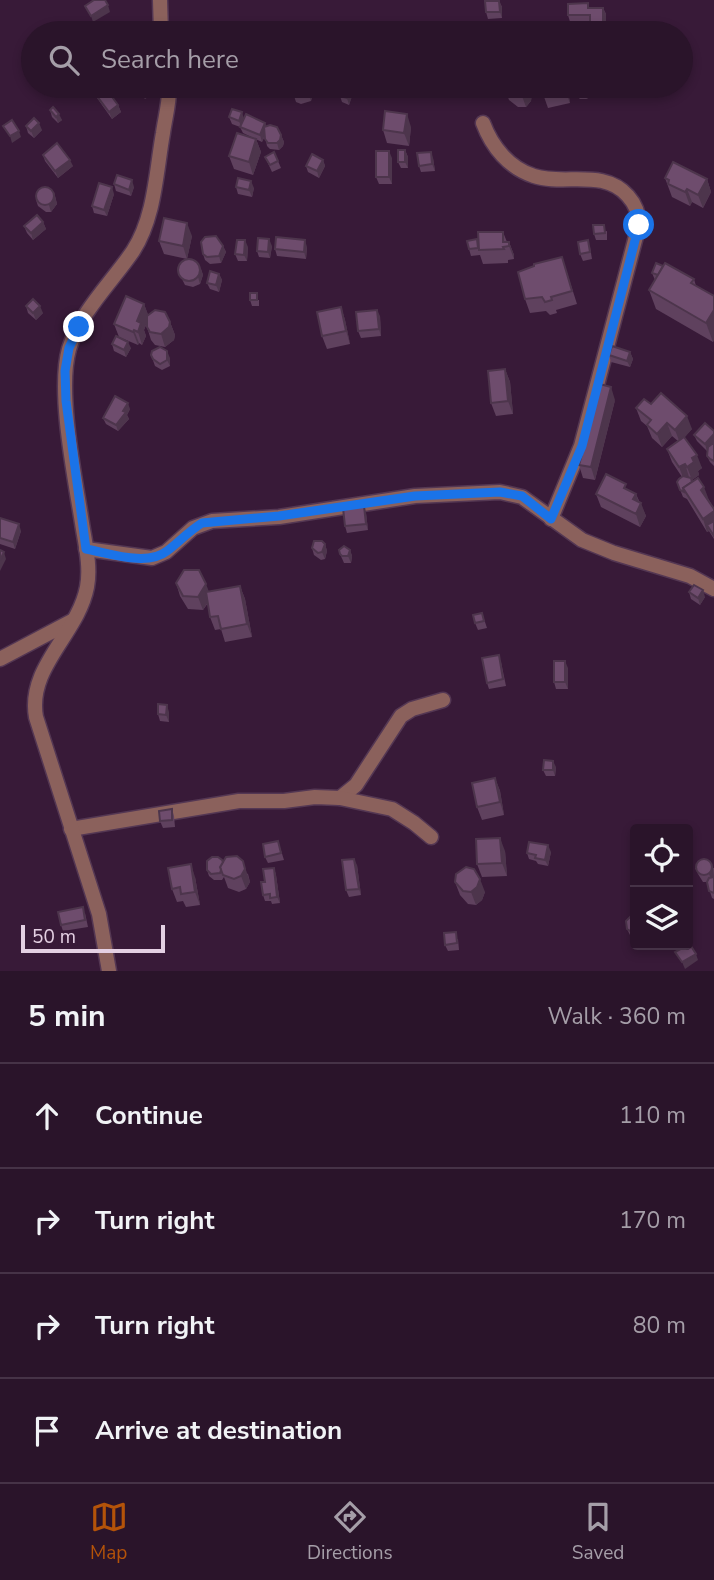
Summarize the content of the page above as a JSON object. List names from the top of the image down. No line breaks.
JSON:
{"scale_bar":"50 m","page":{"search":"Search here","scale":"50 m","heading":["5 min","Walk · 360 m"],"list":[["Continue","110 m"],["Turn right","170 m"],["Turn right","80 m"],"Arrive at destination"],"nav":["Map","Directions","Saved"]}}
